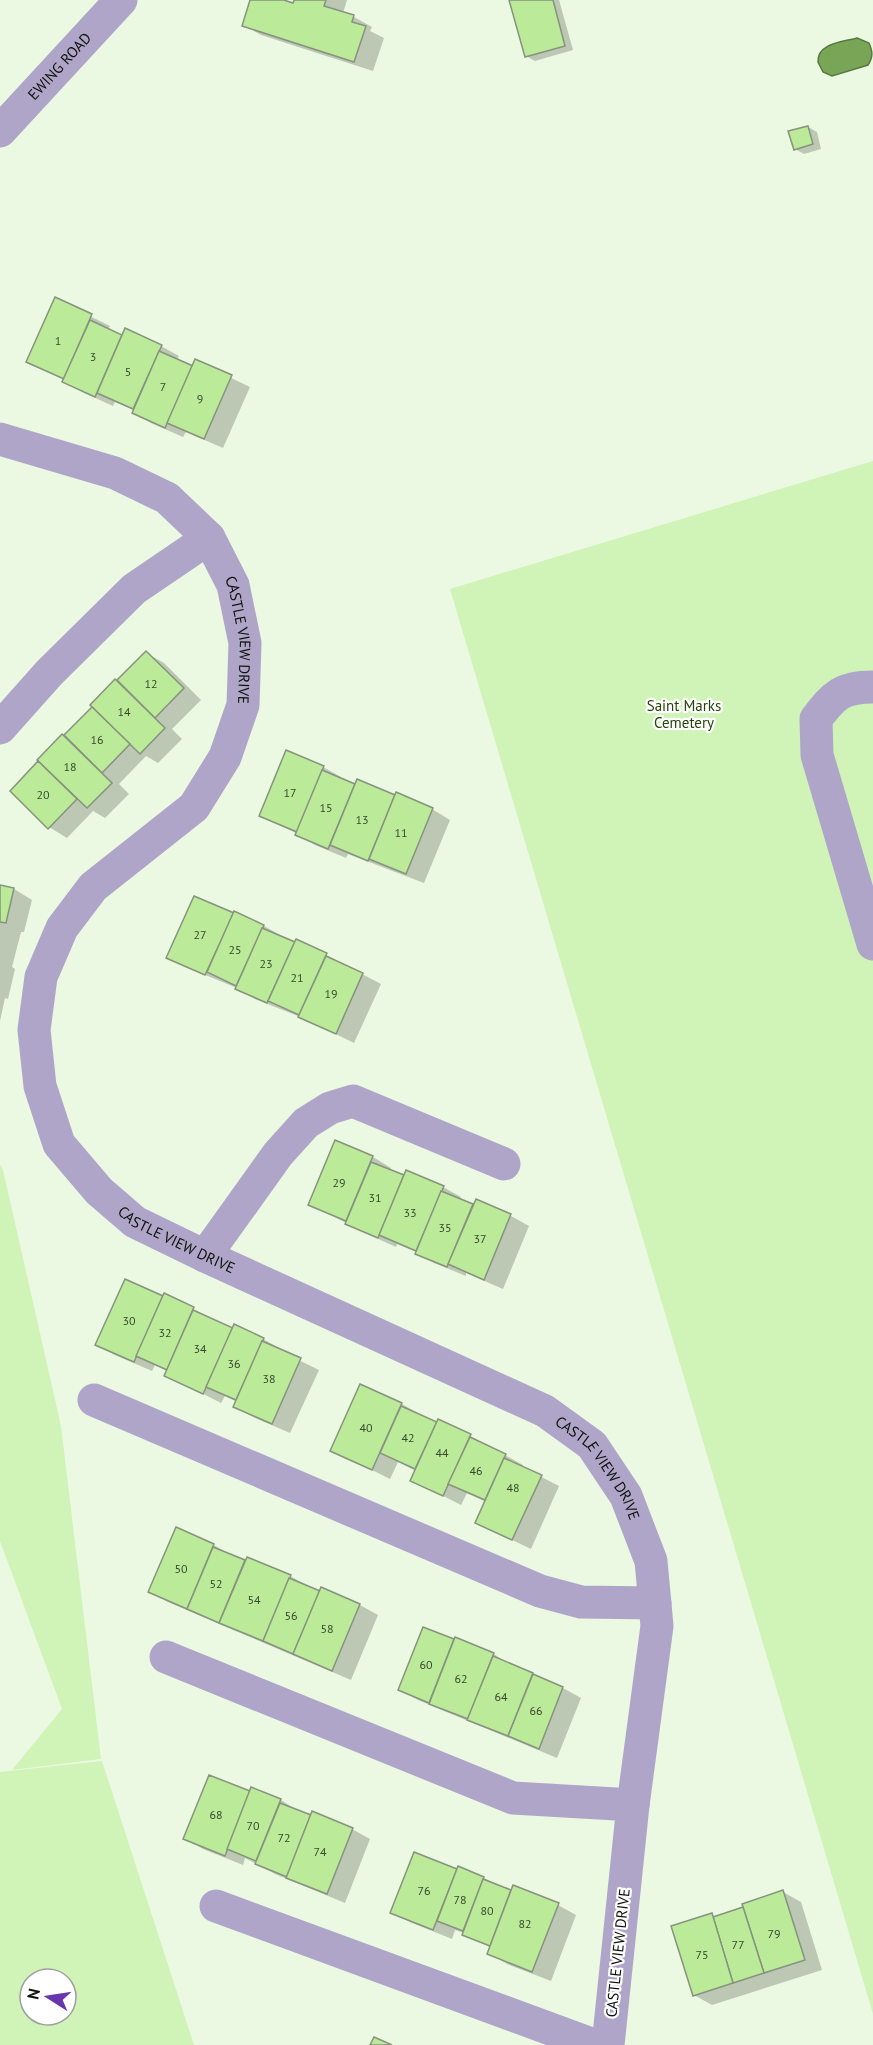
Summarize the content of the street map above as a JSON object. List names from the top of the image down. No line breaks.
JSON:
{"streets":{"street":["EWING ROAD","CASTLE VIEW DRIVE"]},"parks":["Saint Marks Cemetery"],"house_numbers":["1","3","5","7","9","12","14","16","18","17","20","15","13","11","27","25","23","21","19","29","31","33","35","37","30","32","34","36","38","40","42","44","46","48","50","52","54","56","58","60","62","64","66","68","70","72","74","76","78","80","82","79","77","75"],"north":"left"}
